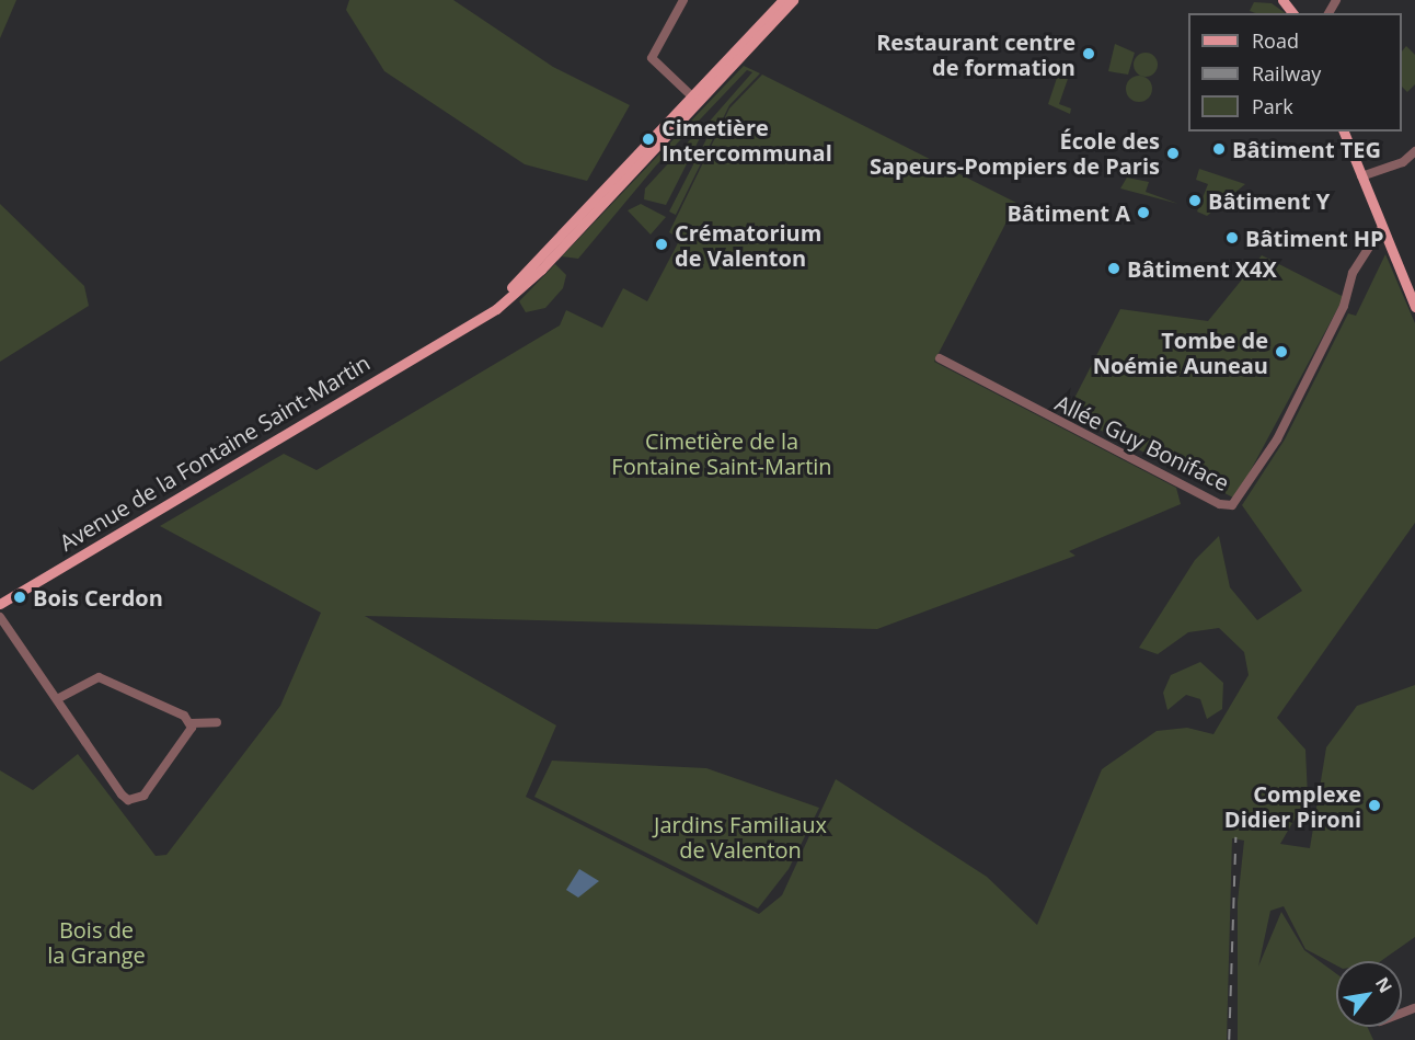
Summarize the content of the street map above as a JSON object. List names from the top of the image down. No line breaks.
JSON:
{"streets":{"main road":["Avenue de la Fontaine Saint-Martin"],"street":["Allée Guy Boniface"]},"parks":["Cimetière de la Fontaine Saint-Martin","Jardins Familiaux de Valenton","Bois de la Grange"],"places":["Restaurant centre de formation","Cimetière Intercommunal","Bâtiment TEG","École des Sapeurs-Pompiers de Paris","Bâtiment Y","Bâtiment A","Bâtiment HP","Crématorium de Valenton","Bâtiment X4X","Tombe de Noémie Auneau","Bois Cerdon","Complexe Didier Pironi"],"legend":["Road","Railway","Park"],"north":"top right"}
